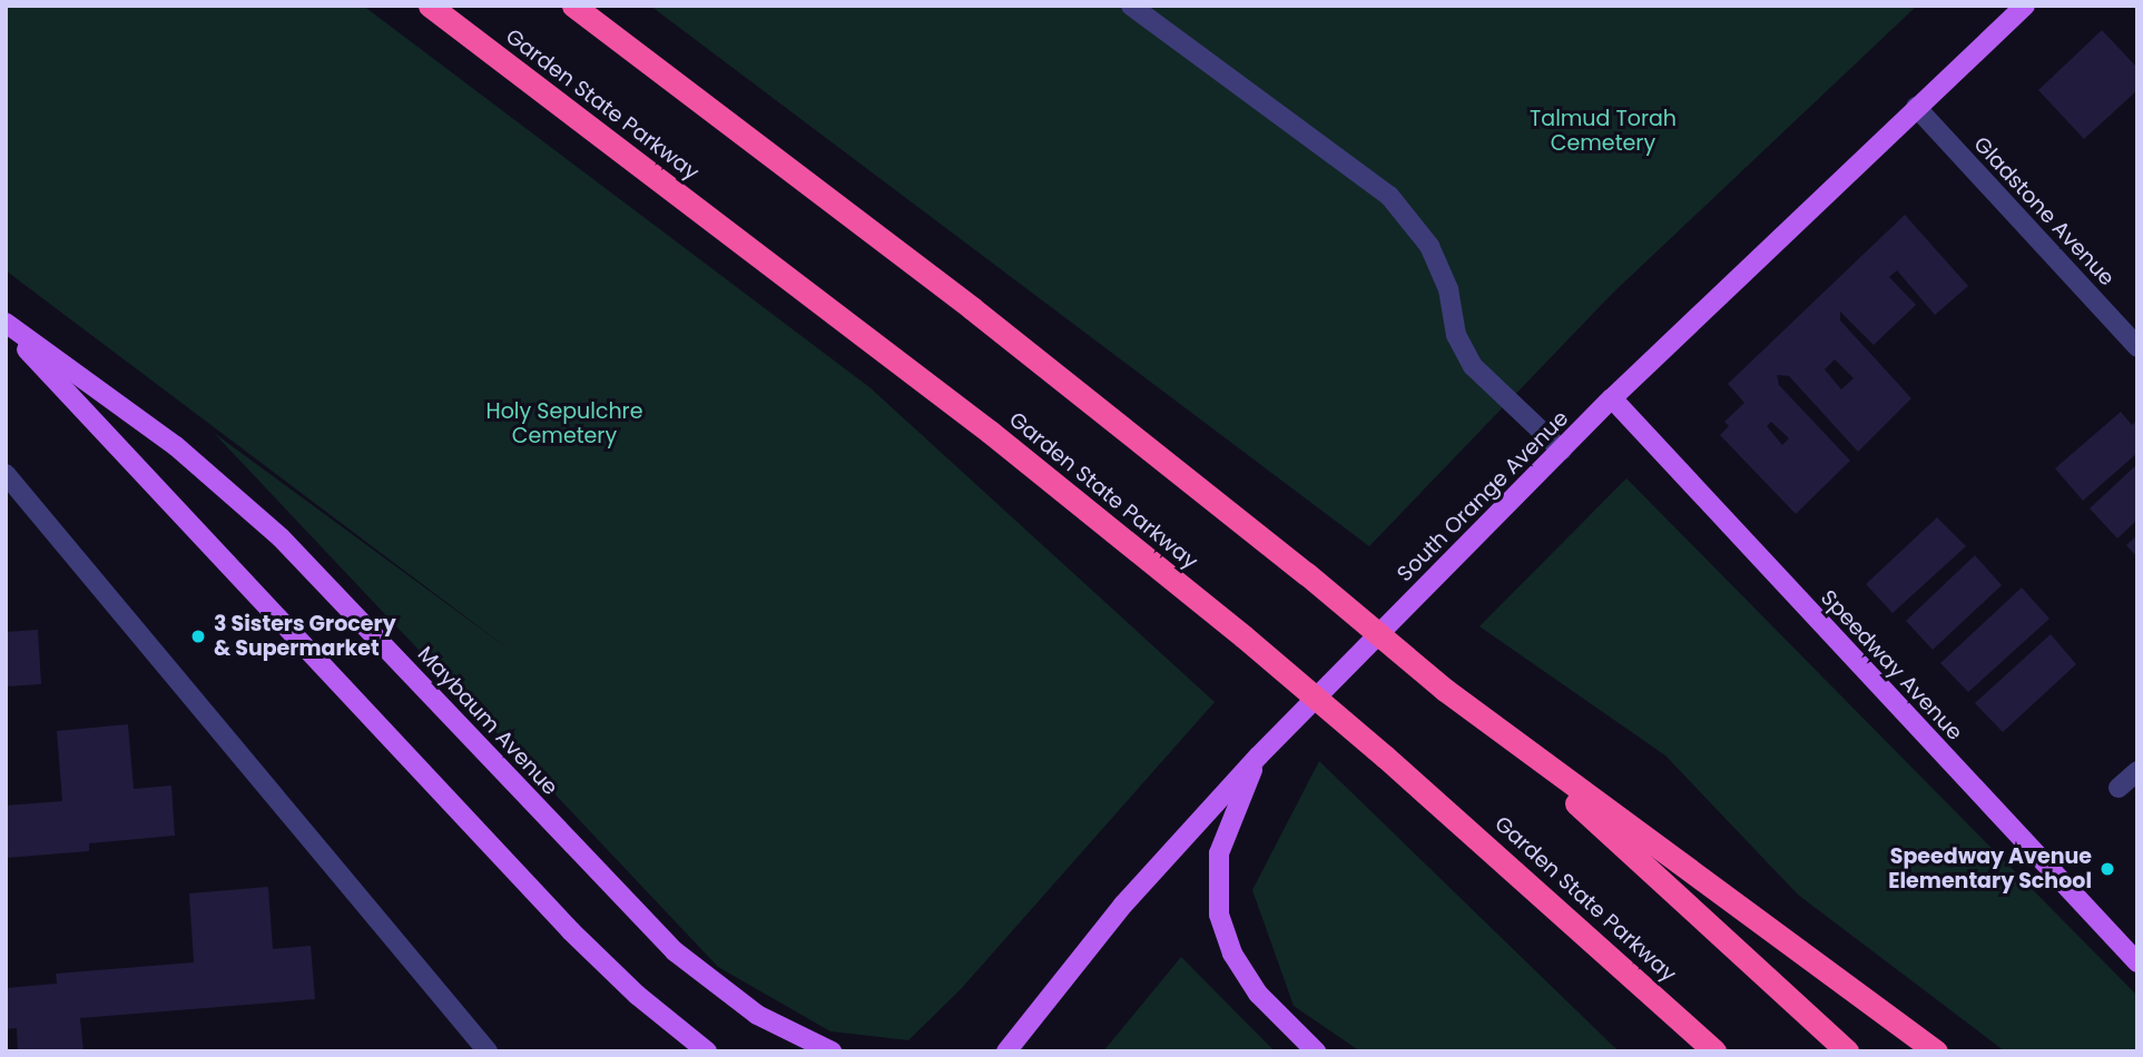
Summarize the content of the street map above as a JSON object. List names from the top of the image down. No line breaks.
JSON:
{"streets":{"highway":["Garden State Parkway"],"main road":["South Orange Avenue","Speedway Avenue","Maybaum Avenue"],"street":["Gladstone Avenue"]},"crossings":[["Gladstone Avenue","South Orange Avenue"],["South Orange Avenue","Speedway Avenue"]],"parks":["Talmud Torah Cemetery","Holy Sepulchre Cemetery"],"places":["3 Sisters Grocery & Supermarket","Speedway Avenue Elementary School"]}
